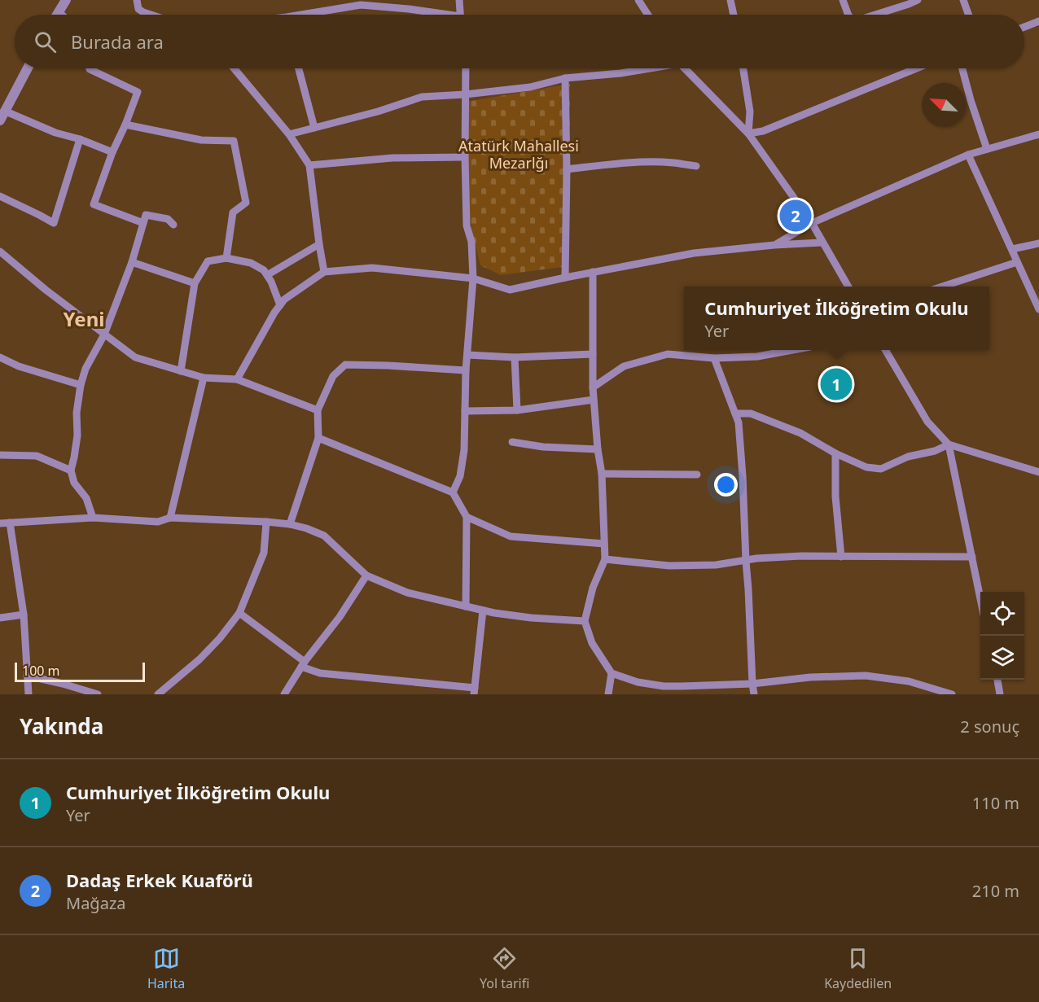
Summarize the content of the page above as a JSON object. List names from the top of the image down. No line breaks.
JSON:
{"districts":["Yeni"],"parks":["Atatürk Mahallesi Mezarlğı"],"scale_bar":"100 m","north":"top left","page":{"search":"Burada ara","pins":["2","1"],"popup":["Cumhuriyet İlköğretim Okulu","Yer"],"scale":"100 m","heading":["Yakında","2 sonuç"],"list":[{"mark":"1","name":"Cumhuriyet İlköğretim Okulu","note":"Yer","value":"110 m"},{"mark":"2","name":"Dadaş Erkek Kuaförü","note":"Mağaza","value":"210 m"}],"nav":["Harita","Yol tarifi","Kaydedilen"]}}
